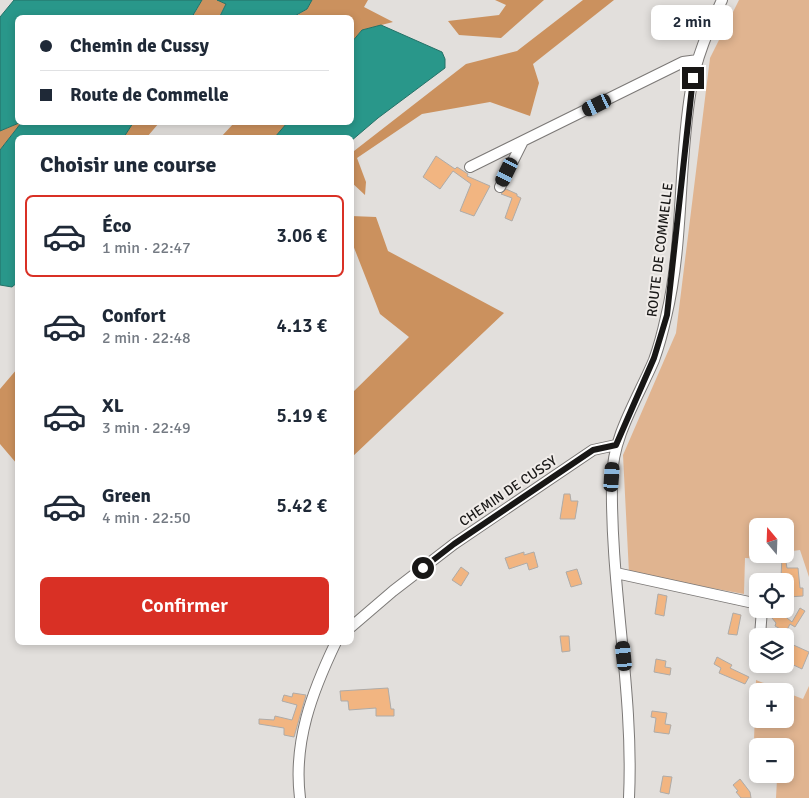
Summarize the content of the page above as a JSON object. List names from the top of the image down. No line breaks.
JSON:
{"streets":{"street":["ROUTE DE COMMELLE","CHEMIN DE CUSSY"]},"crossings":[["ROUTE DE COMMELLE","CHEMIN DE CUSSY"]],"north":"top","page":{"bubble":"2 min","banner":["Chemin de Cussy","Route de Commelle"],"heading":"Choisir une course","list":[{"name":"Éco","note":"1 min · 22:47","value":"3.06 €"},{"name":"Confort","note":"2 min · 22:48","value":"4.13 €"},{"name":"XL","note":"3 min · 22:49","value":"5.19 €"},{"name":"Green","note":"4 min · 22:50","value":"5.42 €"}],"map_buttons":["+","−"],"buttons":"Confirmer"}}
